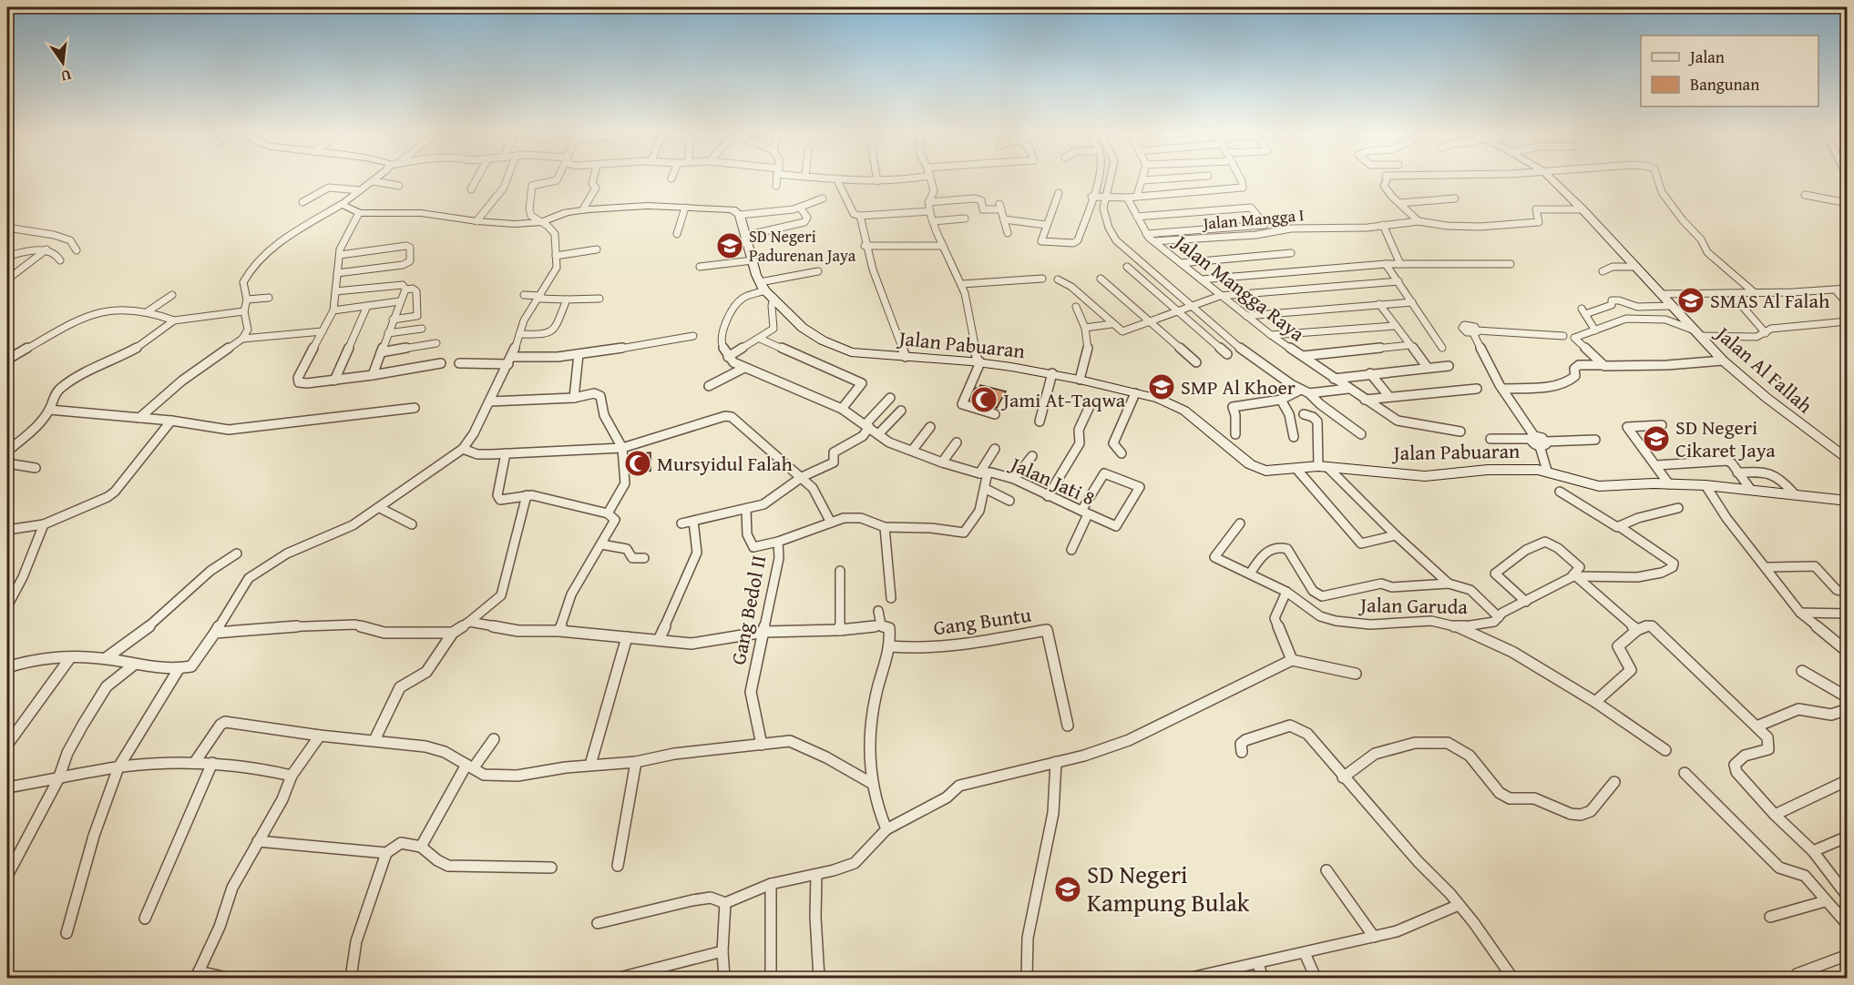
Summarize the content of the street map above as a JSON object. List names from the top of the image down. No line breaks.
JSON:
{"streets":{"street":["Jalan Mangga I","Jalan Mangga Raya","Jalan Pabuaran","Jalan Al Fallah","Jalan Jati 8","Jalan Garuda","Gang Bedol II","Gang Buntu"]},"crossings":[["Jalan Mangga I","Jalan Mangga Raya"],["Jalan Mangga I","Jalan Al Fallah"],["Jalan Jati 8","Gang Bedol II"]],"places":{"school or university":["SD Negeri Padurenan Jaya","SMAS Al Falah","SMP Al Khoer","SD Negeri Cikaret Jaya","SD Negeri Kampung Bulak"],"mosque":["Jami At-Taqwa","Mursyidul Falah"]},"legend":["Jalan","Bangunan"],"north":"bottom"}
